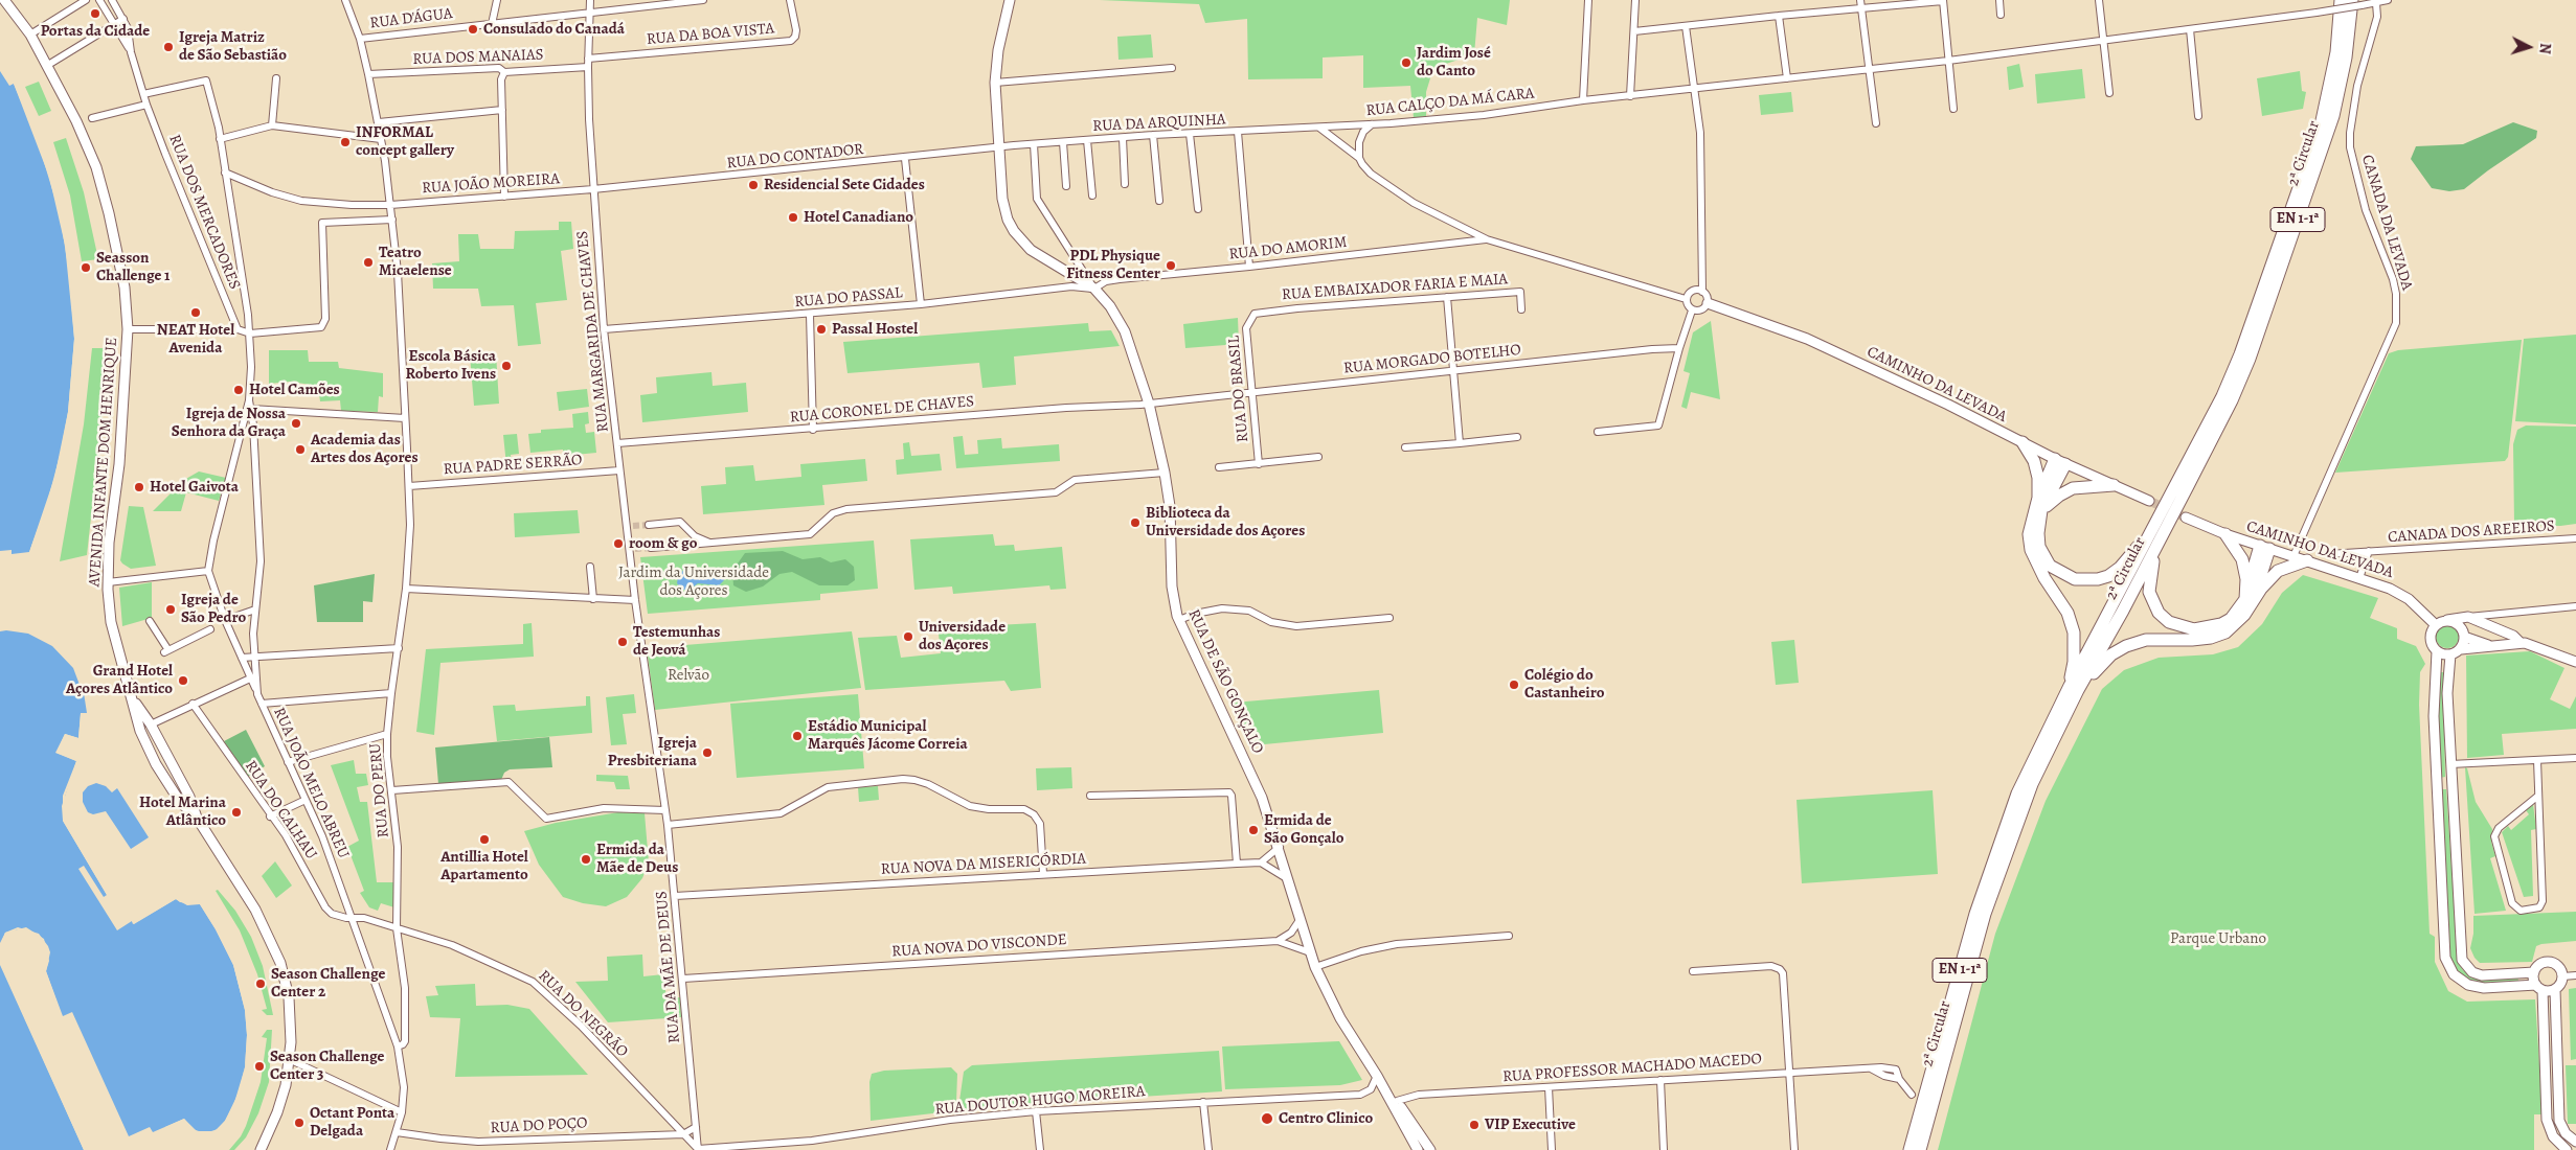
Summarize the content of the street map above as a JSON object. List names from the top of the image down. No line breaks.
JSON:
{"streets":{"highway":["2ª Circular","EN 1-1ª"],"main road":["CAMINHO DA LEVADA","AVENIDA INFANTE DOM HENRIQUE","RUA DE SÃO GONÇALO"],"street":["RUA D'ÁGUA","RUA DA BOA VISTA","RUA DOS MANAIAS","RUA CALÇO DA MÁ CARA","RUA DA ARQUINHA","RUA DO CONTADOR","RUA JOÃO MOREIRA","RUA DOS MERCADORES","CANADA DA LEVADA","RUA DO AMORIM","RUA EMBAIXADOR FARIA E MAIA","RUA DO PASSAL","RUA MARGARIDA DE CHAVES","RUA MORGADO BOTELHO","RUA DO BRASIL","RUA CORONEL DE CHAVES","RUA PADRE SERRÃO","CANADA DOS AREEIROS","RUA JOÃO MELO ABREU","RUA DO PERU","RUA DO CALHAU","RUA NOVA DA MISERICÓRDIA","RUA NOVA DO VISCONDE","RUA DA MÃE DE DEUS","RUA DO NEGRÃO","RUA PROFESSOR MACHADO MACEDO","RUA DOUTOR HUGO MOREIRA","RUA DO POÇO"]},"crossings":[["RUA D'ÁGUA","RUA MARGARIDA DE CHAVES"],["RUA D'ÁGUA","RUA DO PERU"],["RUA DA BOA VISTA","RUA MARGARIDA DE CHAVES"],["RUA DOS MANAIAS","RUA MARGARIDA DE CHAVES"],["RUA DOS MANAIAS","RUA DO PERU"],["RUA CALÇO DA MÁ CARA","RUA DA ARQUINHA"],["RUA CALÇO DA MÁ CARA","2ª Circular"],["RUA CALÇO DA MÁ CARA","CANADA DA LEVADA"],["RUA DA ARQUINHA","RUA DO CONTADOR"],["RUA DA ARQUINHA","RUA DE SÃO GONÇALO"],["RUA DO CONTADOR","RUA JOÃO MOREIRA"],["RUA DO CONTADOR","RUA MARGARIDA DE CHAVES"],["RUA DO CONTADOR","RUA DE SÃO GONÇALO"],["RUA JOÃO MOREIRA","RUA MARGARIDA DE CHAVES"],["RUA JOÃO MOREIRA","RUA DO PERU"],["CANADA DA LEVADA","CAMINHO DA LEVADA"],["RUA DO AMORIM","RUA DO PASSAL"],["RUA DO AMORIM","RUA DE SÃO GONÇALO"],["RUA EMBAIXADOR FARIA E MAIA","RUA DO BRASIL"],["RUA DO PASSAL","RUA MARGARIDA DE CHAVES"],["RUA DO PASSAL","RUA DE SÃO GONÇALO"],["RUA MARGARIDA DE CHAVES","RUA CORONEL DE CHAVES"],["RUA MARGARIDA DE CHAVES","RUA PADRE SERRÃO"],["RUA MARGARIDA DE CHAVES","RUA DA MÃE DE DEUS"],["RUA MORGADO BOTELHO","RUA DO BRASIL"],["RUA MORGADO BOTELHO","RUA CORONEL DE CHAVES"],["RUA MORGADO BOTELHO","RUA DE SÃO GONÇALO"],["CAMINHO DA LEVADA","CANADA DOS AREEIROS"],["RUA CORONEL DE CHAVES","RUA DE SÃO GONÇALO"],["RUA PADRE SERRÃO","RUA DO PERU"],["RUA PADRE SERRÃO","RUA DA MÃE DE DEUS"],["RUA DE SÃO GONÇALO","RUA NOVA DO VISCONDE"],["RUA DE SÃO GONÇALO","RUA PROFESSOR MACHADO MACEDO"],["RUA DE SÃO GONÇALO","RUA DOUTOR HUGO MOREIRA"],["RUA JOÃO MELO ABREU","RUA DO PERU"],["RUA JOÃO MELO ABREU","RUA DO CALHAU"],["RUA JOÃO MELO ABREU","RUA DO NEGRÃO"],["RUA DO PERU","RUA DO NEGRÃO"],["RUA DO CALHAU","RUA DO NEGRÃO"],["RUA NOVA DA MISERICÓRDIA","RUA DA MÃE DE DEUS"],["RUA NOVA DO VISCONDE","RUA DA MÃE DE DEUS"],["RUA DA MÃE DE DEUS","RUA DO NEGRÃO"],["RUA DA MÃE DE DEUS","RUA DOUTOR HUGO MOREIRA"],["RUA DO NEGRÃO","RUA DOUTOR HUGO MOREIRA"],["RUA DO NEGRÃO","RUA DO POÇO"]],"parks":["Jardim da Universidade dos Açores","Relvão","Parque Urbano"],"places":["Portas da Cidade","Consulado do Canadá","Igreja Matriz de São Sebastião","Jardim José do Canto","INFORMAL concept gallery","Residencial Sete Cidades","Hotel Canadiano","Teatro Micaelense","PDL Physique Fitness Center","Seasson Challenge 1","NEAT Hotel Avenida","Passal Hostel","Escola Básica Roberto Ivens","Hotel Camões","Igreja de Nossa Senhora da Graça","Academia das Artes dos Açores","Hotel Gaivota","Biblioteca da Universidade dos Açores","room & go","Igreja de São Pedro","Universidade dos Açores","Testemunhas de Jeová","Grand Hotel Açores Atlântico","Colégio do Castanheiro","Estádio Municipal Marquês Jácome Correia","Igreja Presbiteriana","Hotel Marina Atlântico","Ermida de São Gonçalo","Antillia Hotel Apartamento","Ermida da Mãe de Deus","Season Challenge Center 2","Season Challenge Center 3","Centro Clinico","Octant Ponta Delgada","VIP Executive"],"north":"right"}
